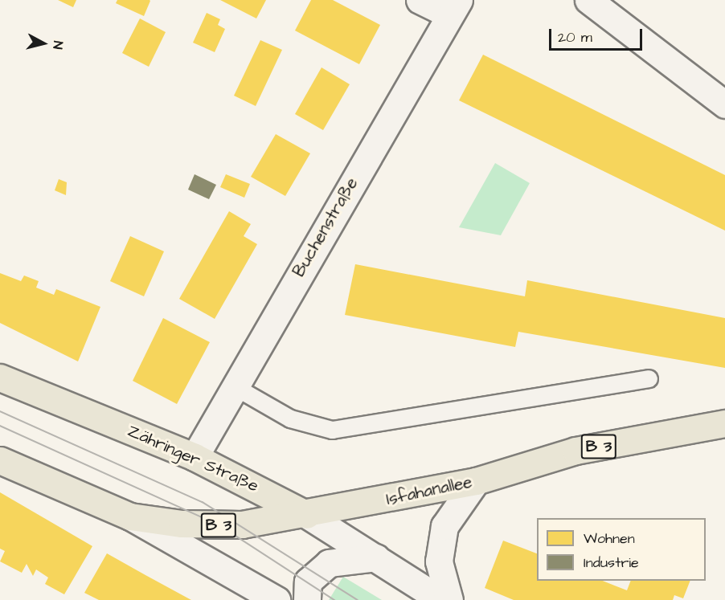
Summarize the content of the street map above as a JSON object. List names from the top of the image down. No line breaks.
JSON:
{"streets":{"main road":["B 3","Zähringer Straße","Isfahanallee"],"street":["Buchenstraße"]},"crossings":[["Buchenstraße","Zähringer Straße"],["B 3","Isfahanallee"],["Zähringer Straße","Isfahanallee"]],"legend":["Wohnen","Industrie"],"scale_bar":"20 m","north":"right"}
